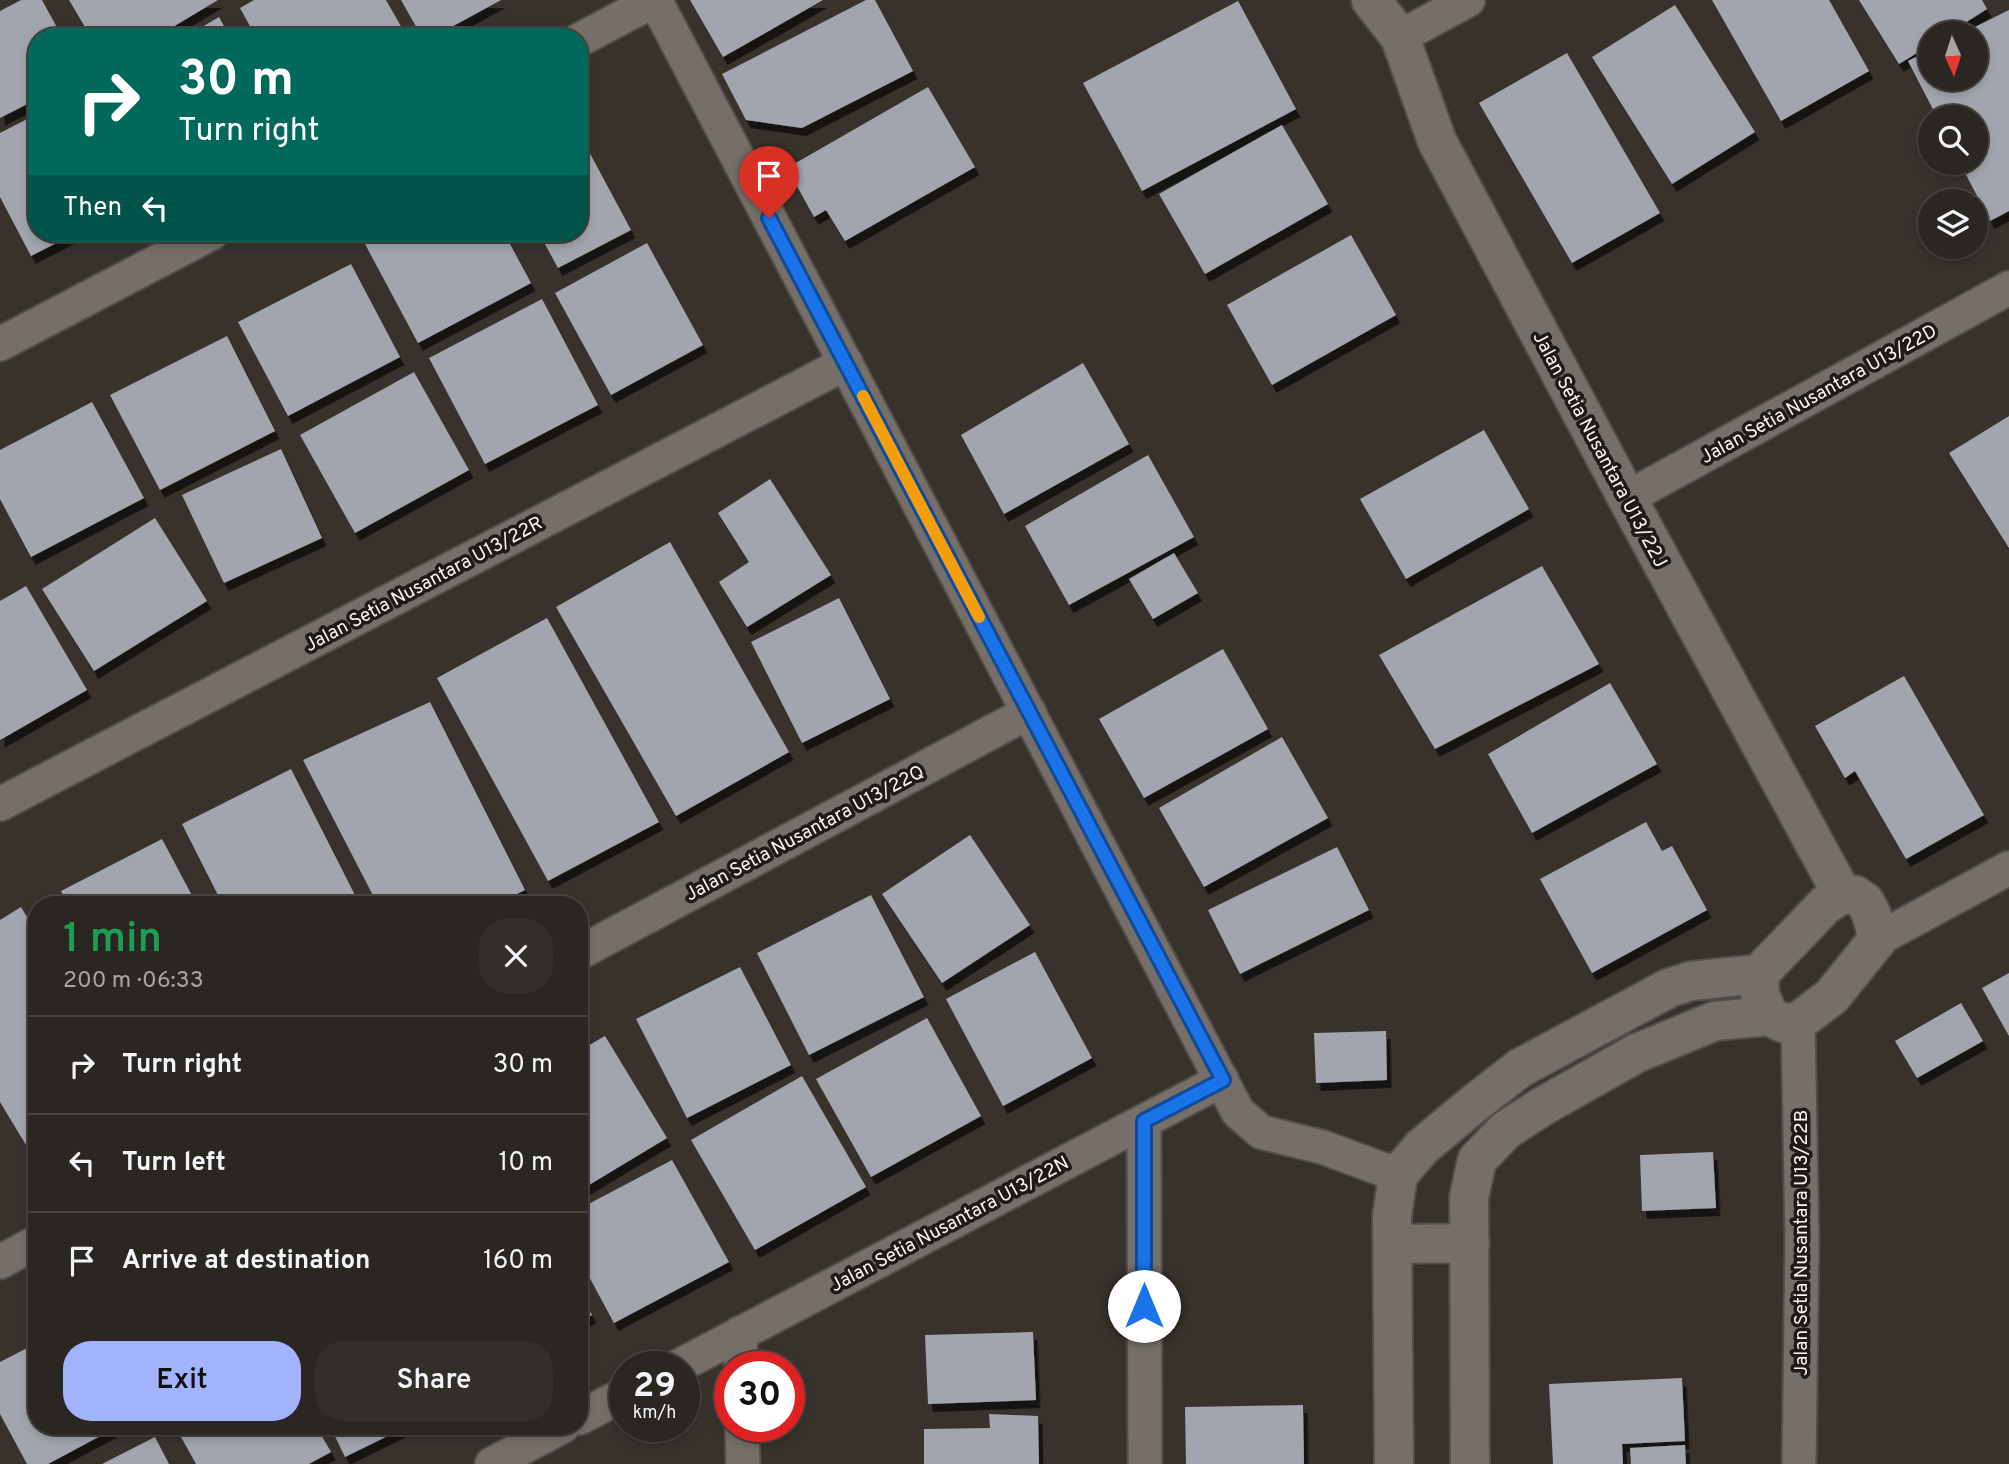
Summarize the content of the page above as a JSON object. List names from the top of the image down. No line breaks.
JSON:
{"streets":{"street":["Jalan Setia Nusantara U13/22D","Jalan Setia Nusantara U13/22J","Jalan Setia Nusantara U13/22R","Jalan Setia Nusantara U13/22Q","Jalan Setia Nusantara U13/22N","Jalan Setia Nusantara U13/22B"]},"crossings":[["Jalan Setia Nusantara U13/22D","Jalan Setia Nusantara U13/22J"]],"north":"bottom","page":{"turn":["30 m","Turn right"],"then":"Then","heading":["1 min","200 m · 06:33"],"list":[{"name":"Turn right","value":"30 m"},{"name":"Turn left","value":"10 m"},{"name":"Arrive at destination","value":"160 m"}],"buttons":["Exit","Share"],"speed":"29 km/h","limit":"30"}}
